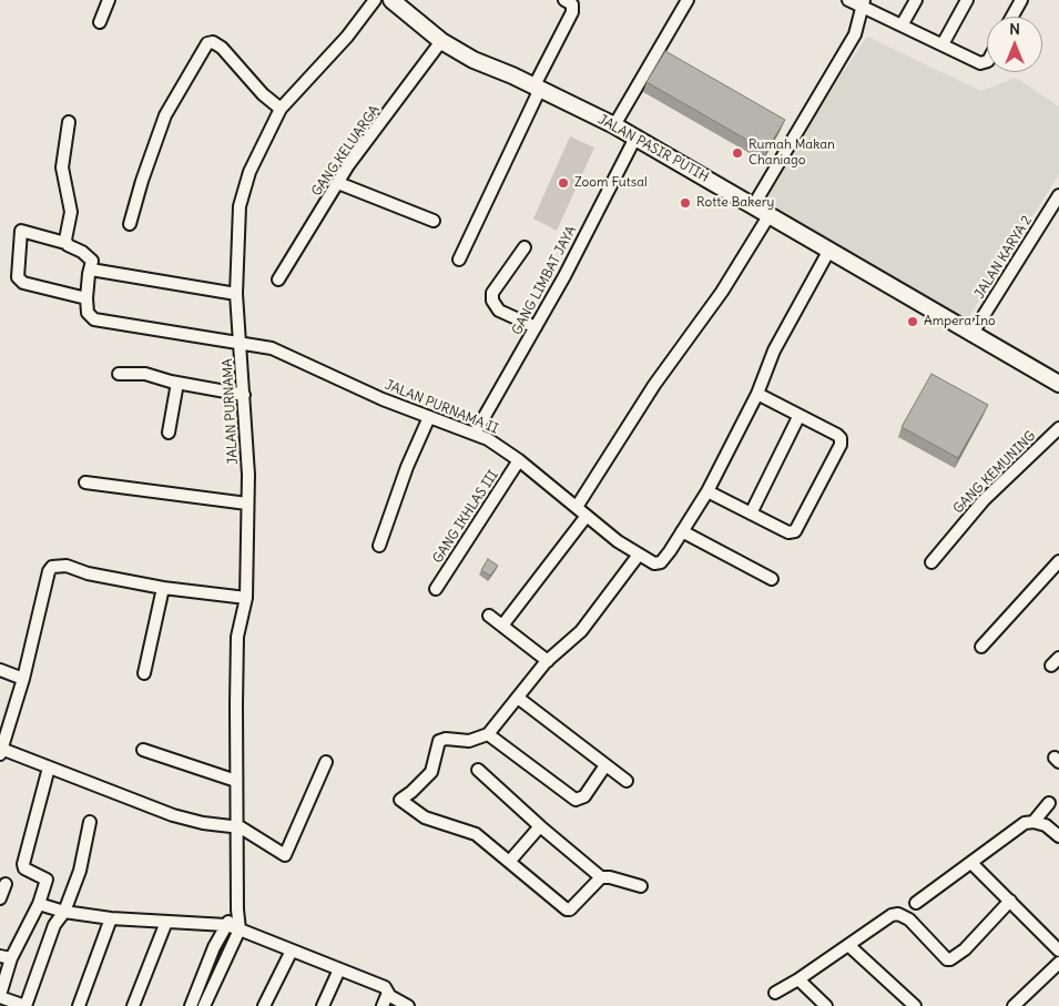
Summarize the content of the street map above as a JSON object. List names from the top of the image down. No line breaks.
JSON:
{"streets":{"highway":["JALAN PASIR PUTIH"],"street":["GANG KELUARGA","JALAN KARYA 2","GANG LIMBAT JAYA","JALAN PURNAMA II","JALAN PURNAMA","GANG KEMUNING","GANG IKHLAS III"]},"crossings":[["JALAN PASIR PUTIH","GANG KELUARGA"],["JALAN PASIR PUTIH","JALAN KARYA 2"],["JALAN PASIR PUTIH","GANG LIMBAT JAYA"],["JALAN PASIR PUTIH","JALAN PURNAMA II"],["GANG LIMBAT JAYA","JALAN PURNAMA II"],["JALAN PURNAMA II","JALAN PURNAMA"],["JALAN PURNAMA II","GANG IKHLAS III"]],"places":["Rumah Makan Chaniago","Zoom Futsal","Rotte Bakery","Ampera Ino"],"north":"top"}
